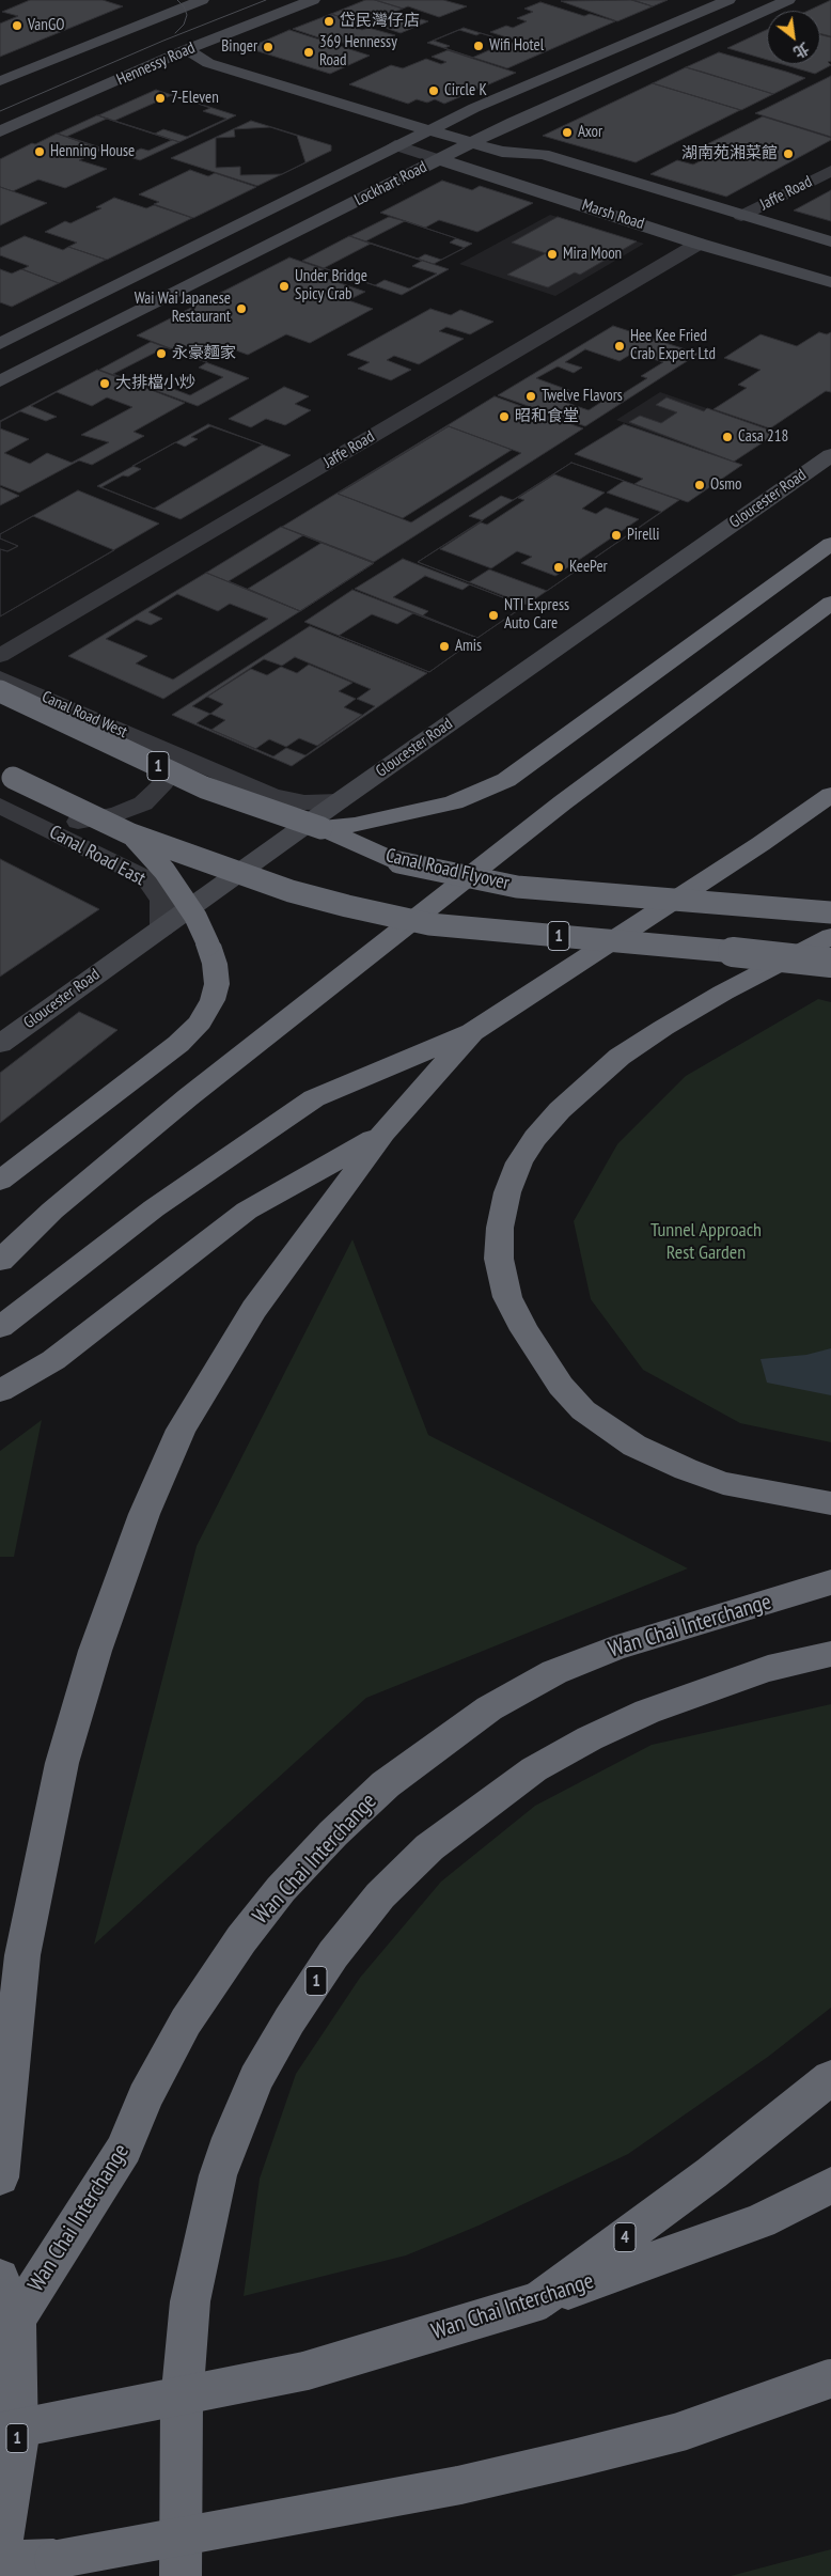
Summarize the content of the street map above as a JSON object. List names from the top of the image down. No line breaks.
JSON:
{"streets":{"highway":["1","Canal Road Flyover","Wan Chai Interchange","4"],"street":["Hennessy Road","Lockhart Road","Jaffe Road","Marsh Road","Gloucester Road","Canal Road West","Canal Road East"]},"crossings":[["Hennessy Road","Marsh Road"],["Lockhart Road","Marsh Road"],["Jaffe Road","Marsh Road"],["Gloucester Road","Canal Road West"],["Gloucester Road","Canal Road East"],["1","Wan Chai Interchange"],["Wan Chai Interchange","4"]],"parks":["Tunnel Approach Rest Garden"],"places":["岱民灣仔店","VanGO","Wifi Hotel","Binger","369 Hennessy Road","Circle K","7-Eleven","Axor","Henning House","湖南苑湘菜館","Mira Moon","Under Bridge Spicy Crab","Wai Wai Japanese Restaurant","Hee Kee Fried Crab Expert Ltd","永豪麵家","大排檔小炒","Twelve Flavors","昭和食堂","Casa 218","Osmo","Pirelli","KeePer","NTI Express Auto Care","Amis"],"north":"bottom right"}
